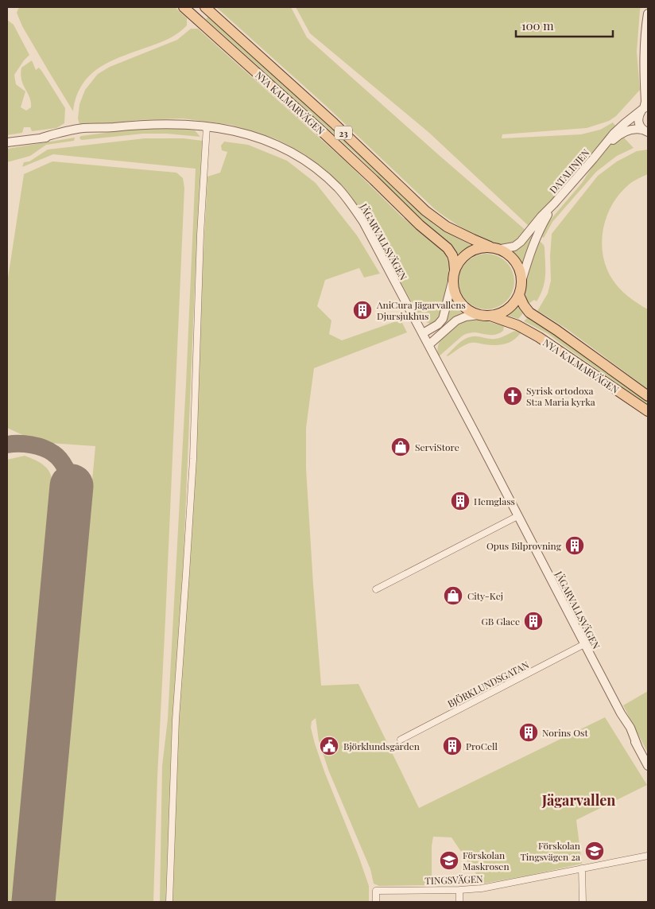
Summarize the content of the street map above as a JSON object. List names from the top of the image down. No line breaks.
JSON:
{"streets":{"main road":["NYA KALMARVÄGEN","23"],"street":["DATALINJEN","JÄGARVALLSVÄGEN","BJÖRKLUNDSGATAN","TINGSVÄGEN"]},"crossings":[["NYA KALMARVÄGEN","23"],["NYA KALMARVÄGEN","DATALINJEN"],["23","DATALINJEN"],["JÄGARVALLSVÄGEN","BJÖRKLUNDSGATAN"]],"districts":["Jägarvallen"],"places":{"building":["AniCura Jägarvallens Djursjukhus","Hemglass","Opus Bilprovning","GB Glace","Norins Ost","ProCell"],"church":["Syrisk ortodoxa St:a Maria kyrka"],"shop":["ServiStore","City-Kej"],"public building":["Björklundsgården"],"school or university":["Förskolan Tingsvägen 2a","Förskolan Maskrosen"]},"scale_bar":"100 m"}
